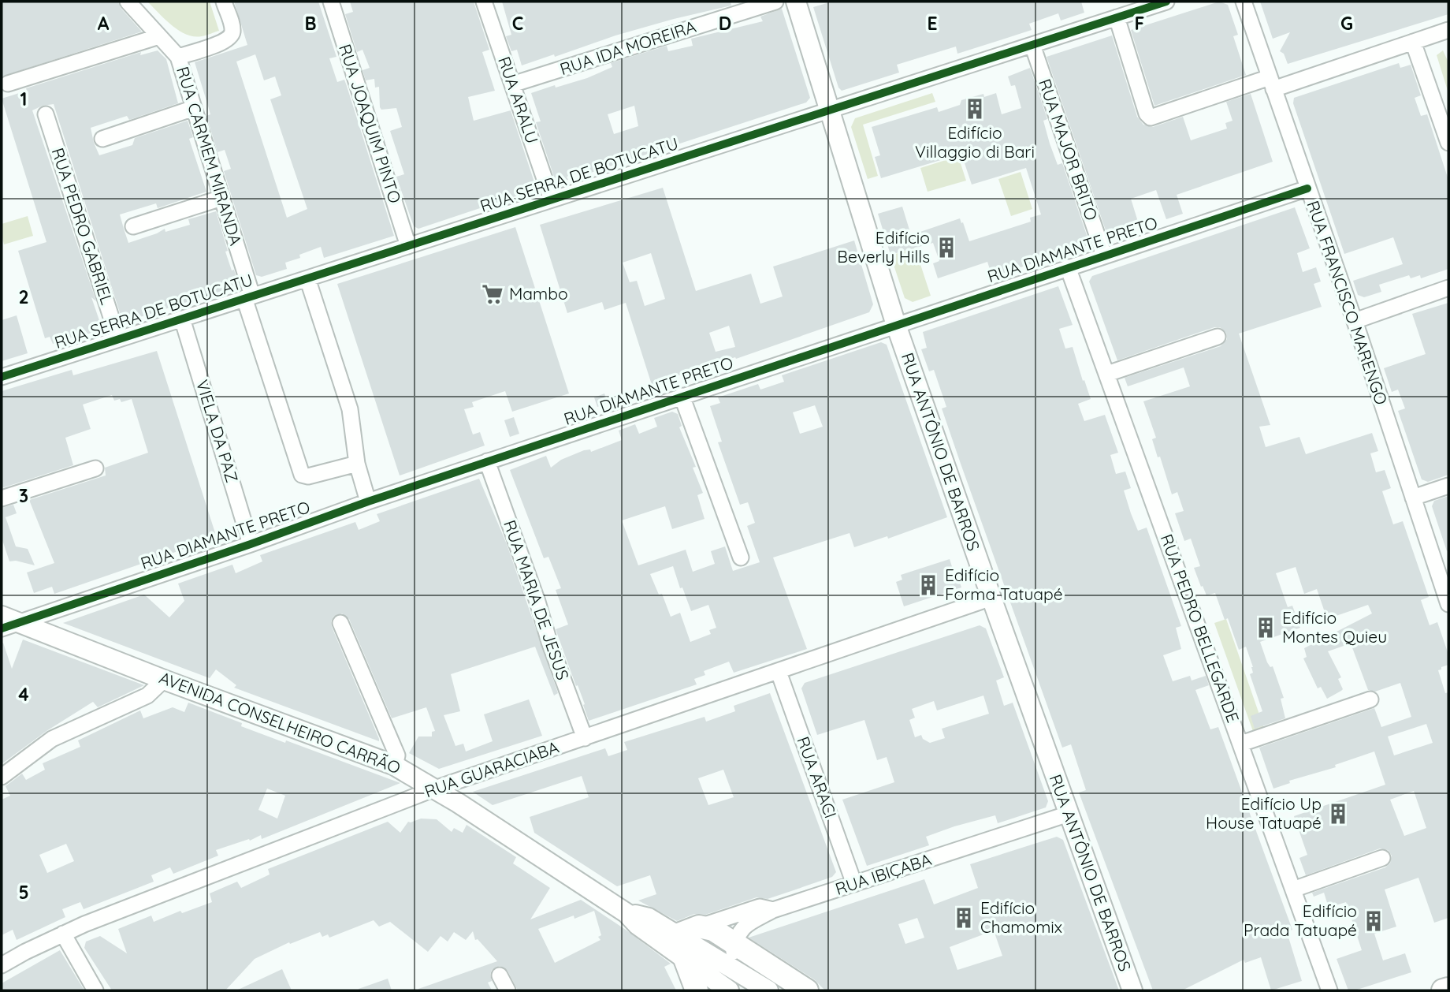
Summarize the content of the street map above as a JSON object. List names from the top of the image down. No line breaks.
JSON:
{"streets":{"main road":["RUA ANTÔNIO DE BARROS","AVENIDA CONSELHEIRO CARRÃO"],"street":["RUA IDA MOREIRA","RUA ARALU","RUA JOAQUIM PINTO","RUA MAJOR BRITO","RUA CARMEM MIRANDA","RUA SERRA DE BOTUCATU","RUA PEDRO GABRIEL","RUA DIAMANTE PRETO","RUA FRANCISCO MARENGO","VIELA DA PAZ","RUA MARIA DE JESUS","RUA PEDRO BELLEGARDE","RUA GUARACIABA","RUA ARACI","RUA IBIÇABA"]},"crossings":[["RUA IDA MOREIRA","RUA ARALU"],["RUA ARALU","RUA SERRA DE BOTUCATU"],["RUA JOAQUIM PINTO","RUA SERRA DE BOTUCATU"],["RUA MAJOR BRITO","RUA SERRA DE BOTUCATU"],["RUA MAJOR BRITO","RUA DIAMANTE PRETO"],["RUA CARMEM MIRANDA","RUA SERRA DE BOTUCATU"],["RUA SERRA DE BOTUCATU","RUA PEDRO GABRIEL"],["RUA SERRA DE BOTUCATU","VIELA DA PAZ"],["RUA SERRA DE BOTUCATU","RUA ANTÔNIO DE BARROS"],["RUA DIAMANTE PRETO","RUA FRANCISCO MARENGO"],["RUA DIAMANTE PRETO","VIELA DA PAZ"],["RUA DIAMANTE PRETO","RUA ANTÔNIO DE BARROS"],["RUA DIAMANTE PRETO","RUA MARIA DE JESUS"],["RUA DIAMANTE PRETO","RUA PEDRO BELLEGARDE"],["RUA DIAMANTE PRETO","AVENIDA CONSELHEIRO CARRÃO"],["RUA ANTÔNIO DE BARROS","RUA GUARACIABA"],["RUA ANTÔNIO DE BARROS","RUA IBIÇABA"],["RUA MARIA DE JESUS","RUA GUARACIABA"],["AVENIDA CONSELHEIRO CARRÃO","RUA GUARACIABA"],["RUA GUARACIABA","RUA ARACI"],["RUA ARACI","RUA IBIÇABA"]],"places":{"building":["Edifício Villaggio di Bari","Edifício Beverly Hills","Edifício Forma Tatuapé","Edifício Montes Quieu","Edifício Up House Tatuapé","Edifício Chamomix","Edifício Prada Tatuapé"],"supermarket":["Mambo"]},"grid":{"columns":["A","B","C","D","E","F","G"],"rows":["1","2","3","4","5"]}}
